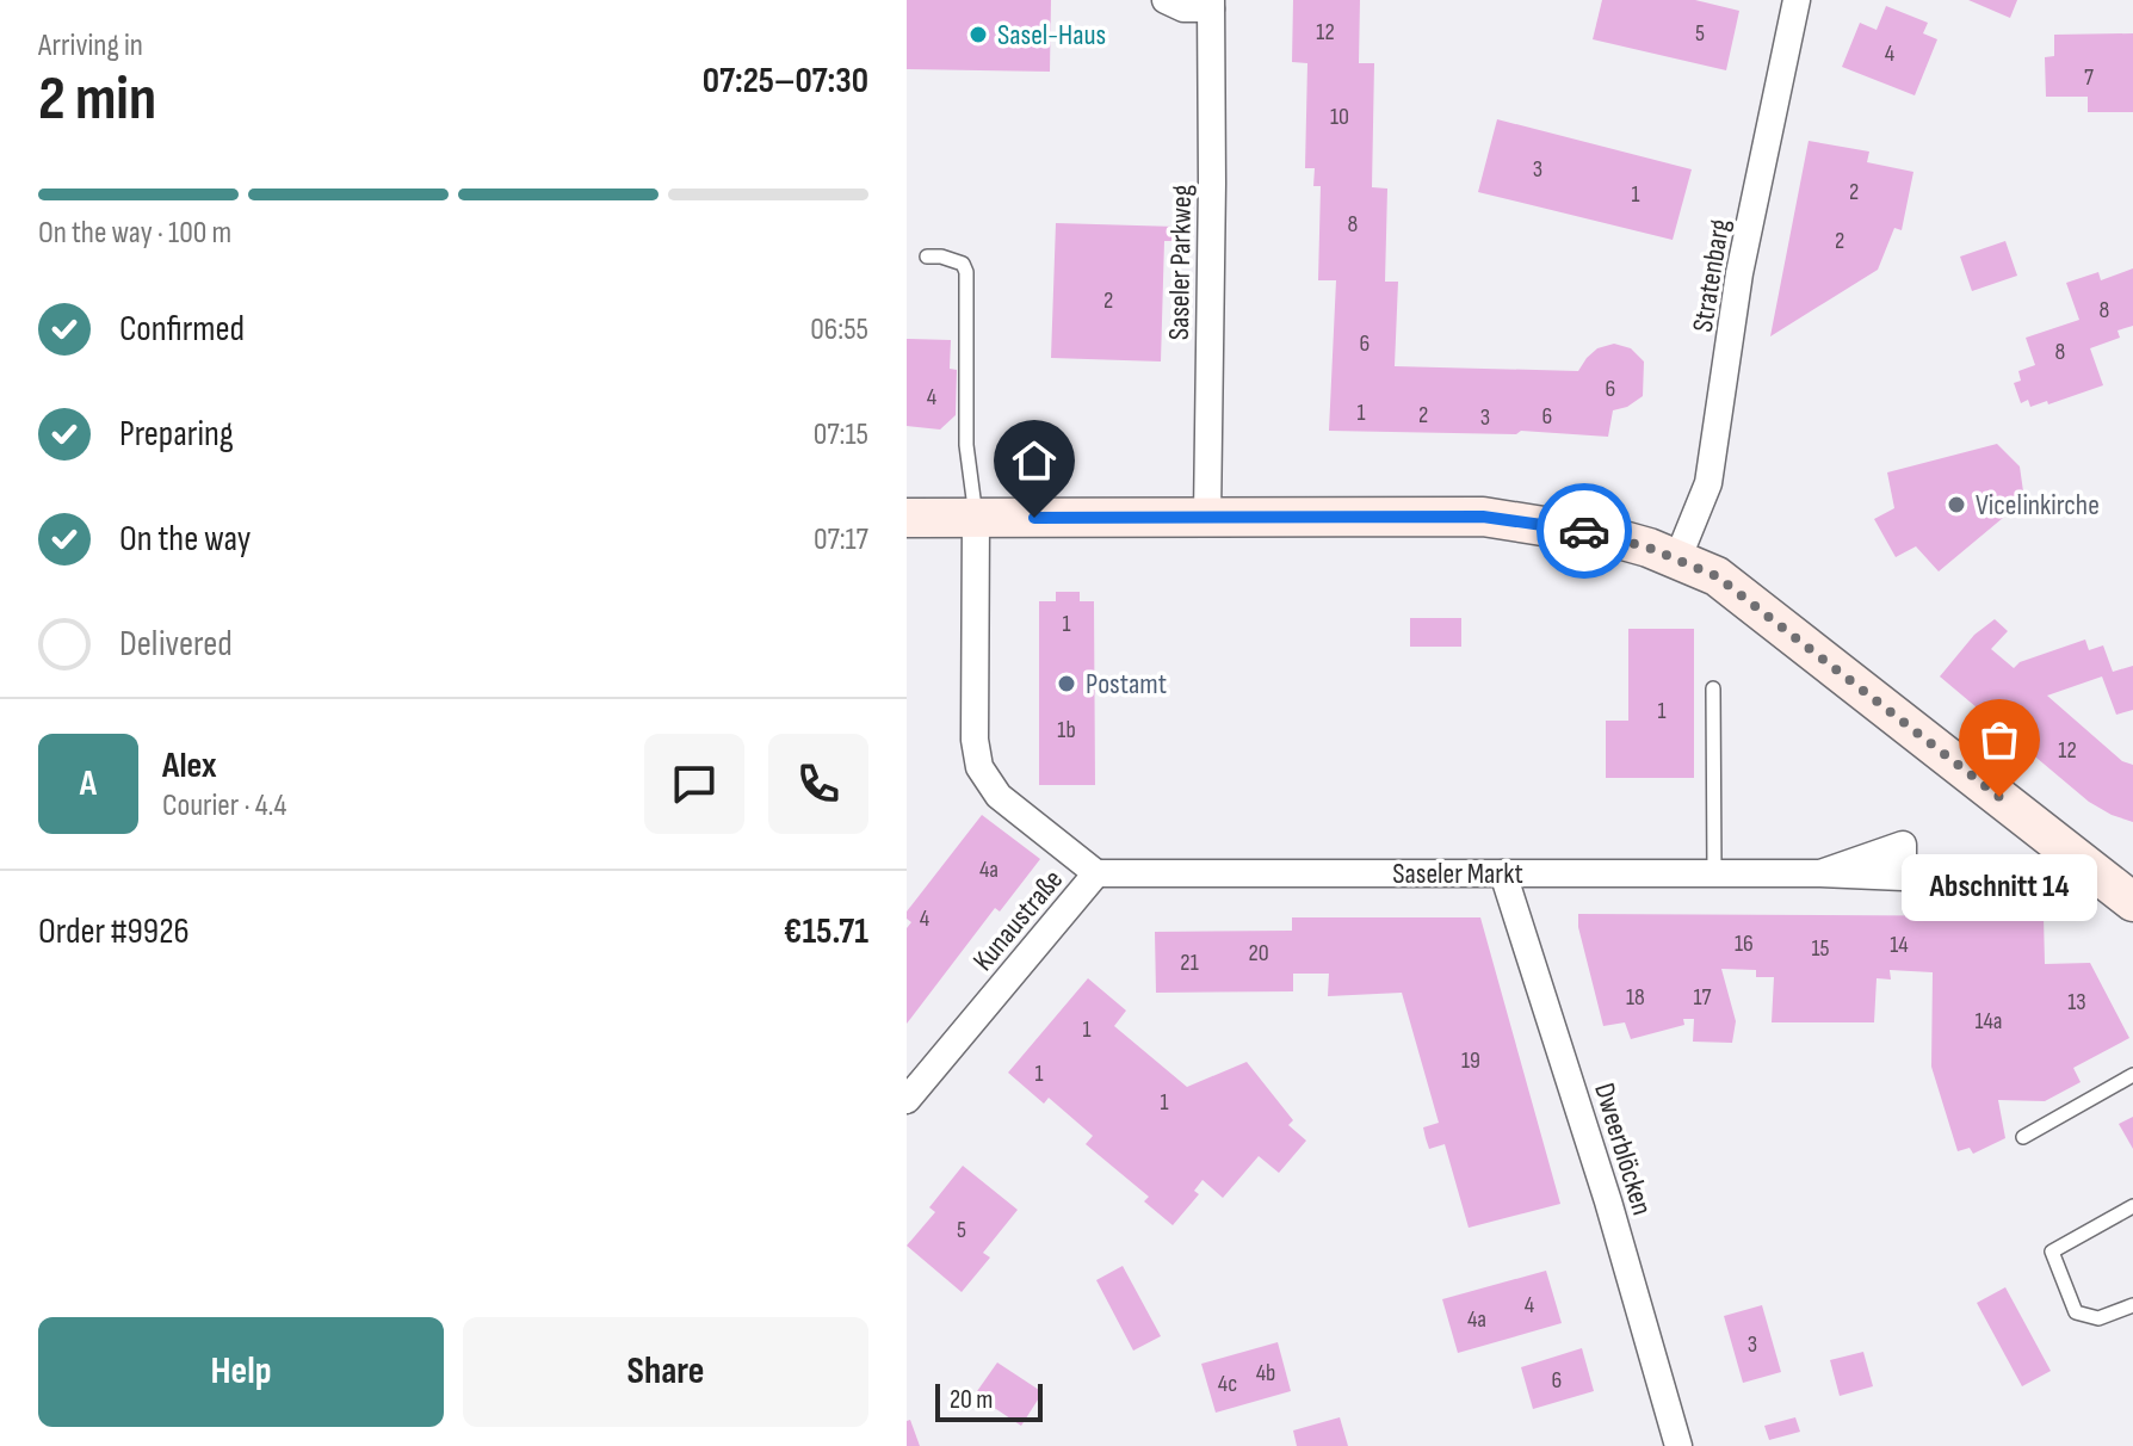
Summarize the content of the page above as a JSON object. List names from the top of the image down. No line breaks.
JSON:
{"streets":{"street":["Saseler Parkweg","Stratenbarg","Saseler Markt","Kunaustraße","Dweerblöcken"]},"crossings":[["Saseler Markt","Kunaustraße"],["Saseler Markt","Dweerblöcken"]],"places":["Sasel-Haus","Vicelinkirche","Postamt","Abschnitt 14"],"house_numbers":["12","5","4","7","10","3","2","1","8","2","2","8","6","8","6","4","1","2","6","3","1","1","1b","12","4a","4","16","14","15","20","21","18","17","13","14a","1","19","1","1","5","4","4a","3","4b","6","4c"],"scale_bar":"20 m","page":{"heading":["2 min","Arriving in","07:25–07:30"],"panel":["Alex","Courier · 4.4","Order #9926","€15.71"],"bar":"On the way · 100 m","list":[["Confirmed","06:55"],["Preparing","07:15"],["On the way","07:17"],"Delivered"],"round":"A","bubble":"Abschnitt 14","buttons":["Help","Share"],"scale":"20 m"}}
